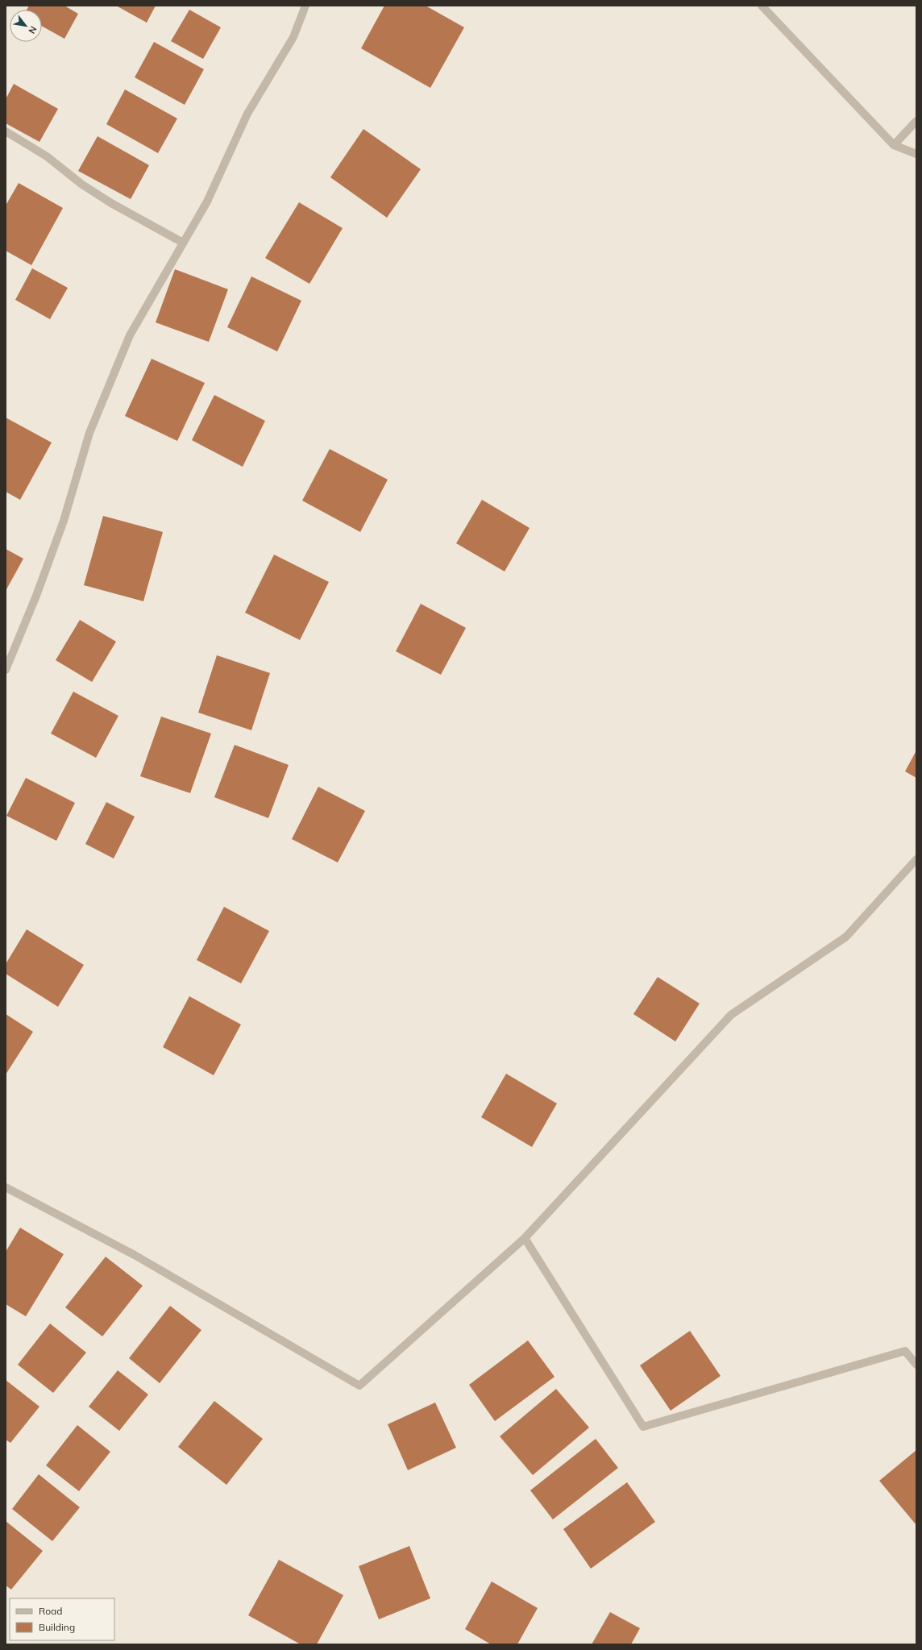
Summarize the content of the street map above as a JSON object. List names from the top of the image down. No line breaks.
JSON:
{"legend":["Road","Building"],"north":"bottom right"}
